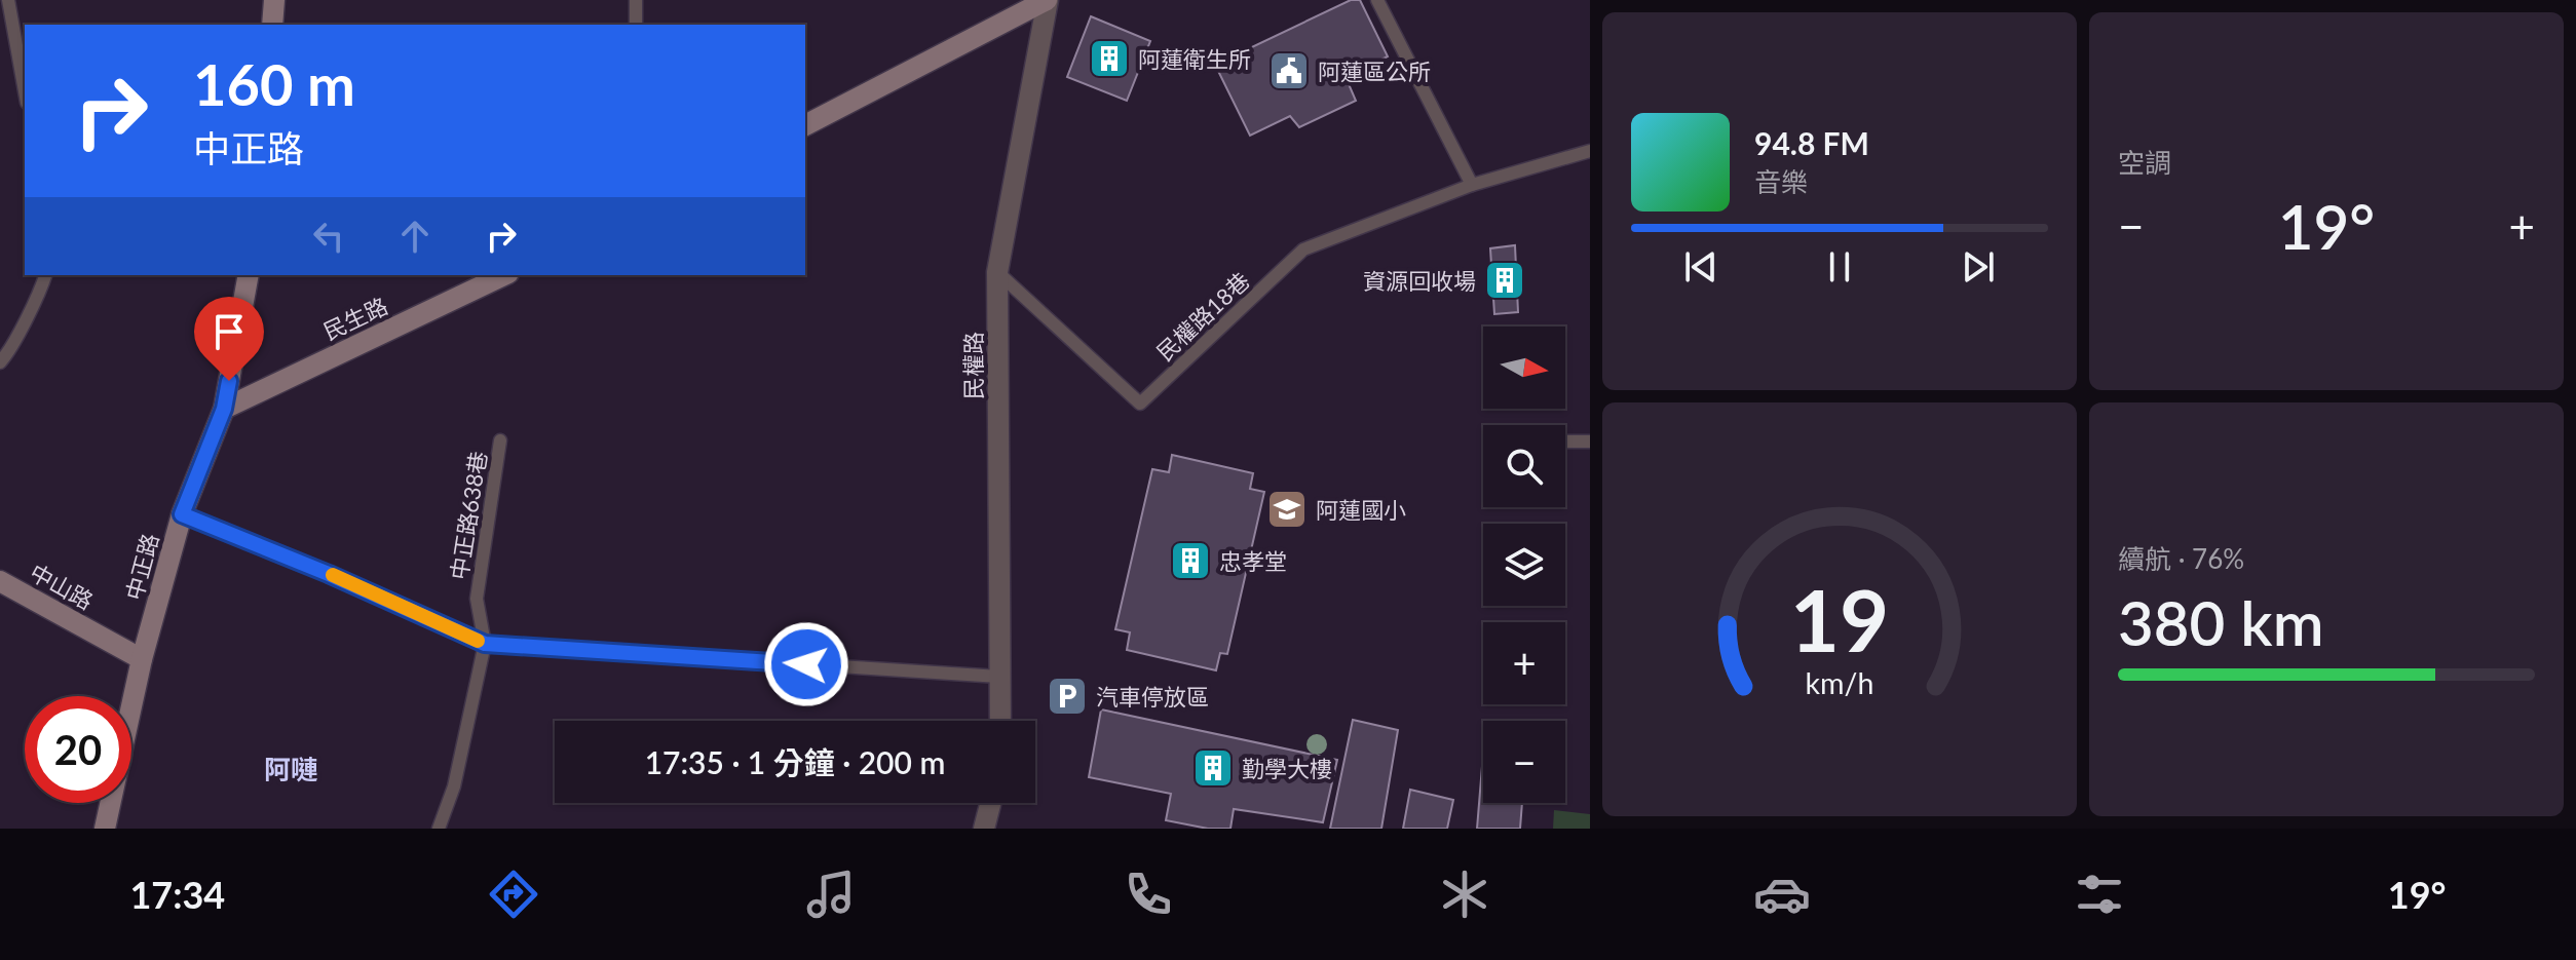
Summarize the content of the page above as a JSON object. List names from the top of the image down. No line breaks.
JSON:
{"streets":{"street":["民生路","民權路","中正路","中山路"],"lane":["民權路18巷","中正路638巷"]},"crossings":[["民權路18巷","民權路"],["民生路","中正路"],["中正路","中山路"]],"districts":["阿嗹"],"places":{"building":["阿蓮衛生所","資源回收場","忠孝堂","勤學大樓"],"public building":["阿蓮區公所"],"school or university":["阿蓮國小"],"parking":["汽車停放區"]},"north":"right","page":{"tile":["空調",["續航 · 76%","380 km"]],"turn":["160 m","中正路"],"song":["94.8 FM","音樂"],"heat":["−","19°","+"],"map_buttons":["+","−"],"limit":"20","trip":"17:35 · 1 分鐘 · 200 m","tabs":["17:34","19°"],"gauge":["19","km/h"]}}
